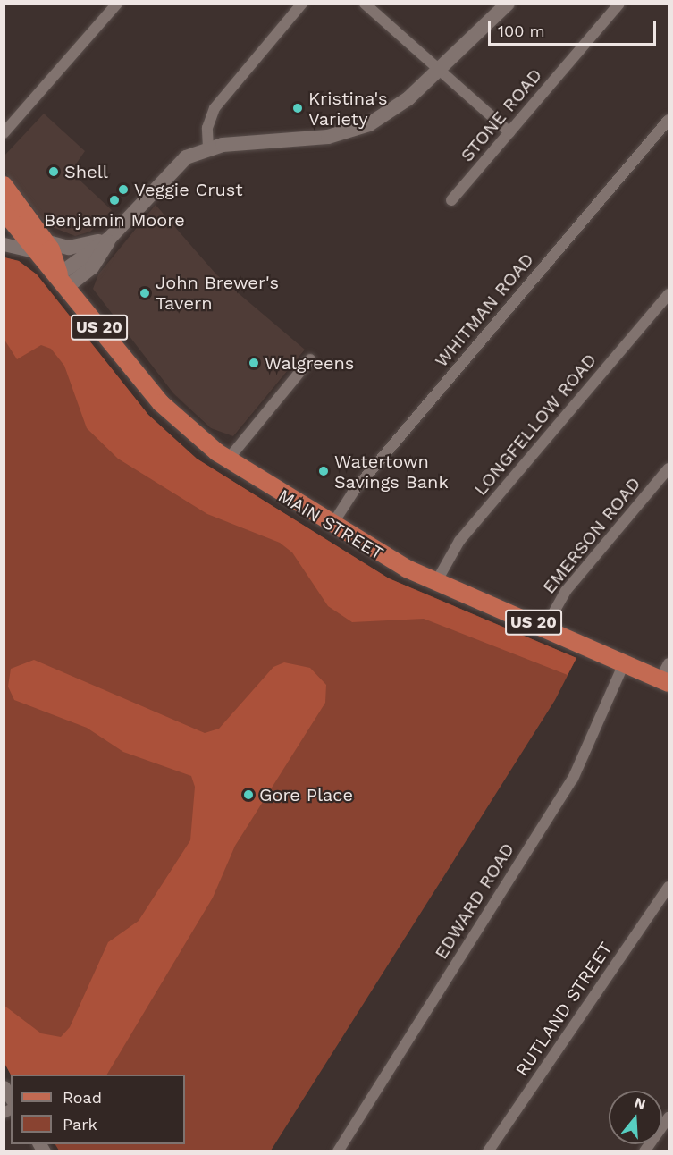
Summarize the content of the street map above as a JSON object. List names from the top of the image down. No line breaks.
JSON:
{"streets":{"main road":["US 20","MAIN STREET"],"street":["STONE ROAD","WHITMAN ROAD","LONGFELLOW ROAD","EMERSON ROAD","EDWARD ROAD","RUTLAND STREET"]},"crossings":[["WHITMAN ROAD","MAIN STREET"],["LONGFELLOW ROAD","MAIN STREET"],["MAIN STREET","EMERSON ROAD"],["MAIN STREET","EDWARD ROAD"]],"places":["Kristina's Variety","Shell","Veggie Crust","Benjamin Moore","John Brewer's Tavern","Walgreens","Watertown Savings Bank","Gore Place"],"legend":["Road","Park"],"scale_bar":"100 m","north":"top"}
